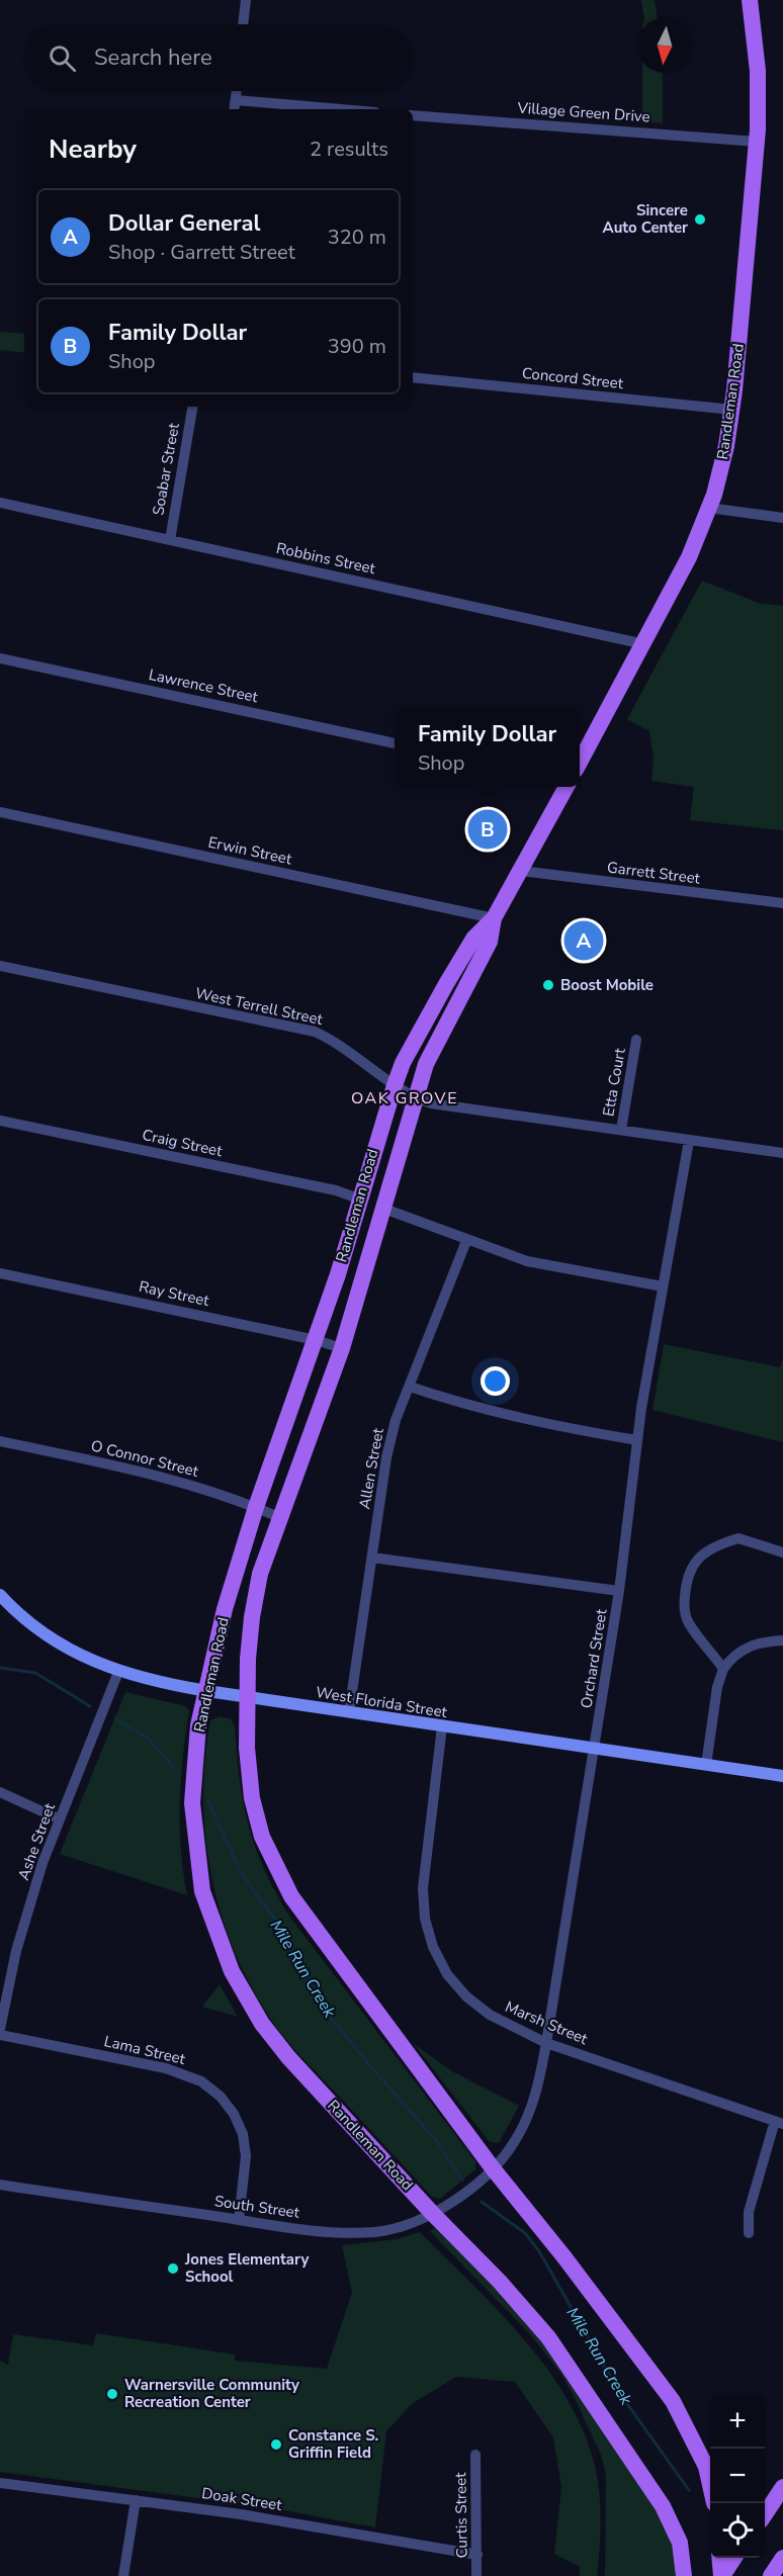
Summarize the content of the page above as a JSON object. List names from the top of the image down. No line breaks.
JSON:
{"streets":{"main road":["Randleman Road","West Florida Street"],"street":["Village Green Drive","Concord Street","Soabar Street","Robbins Street","Lawrence Street","Erwin Street","Garrett Street","West Terrell Street","Etta Court","Craig Street","Ray Street","O Connor Street","Allen Street","Orchard Street","Ashe Street","Marsh Street","Lama Street","South Street","Doak Street","Curtis Street"]},"crossings":[["Village Green Drive","Randleman Road"],["Concord Street","Randleman Road"],["Randleman Road","Robbins Street"],["Randleman Road","Erwin Street"],["Randleman Road","Garrett Street"],["Randleman Road","West Terrell Street"],["Randleman Road","Craig Street"],["Randleman Road","Ray Street"],["Randleman Road","O Connor Street"],["Randleman Road","Orchard Street"],["Randleman Road","West Florida Street"],["Randleman Road","South Street"],["Soabar Street","Robbins Street"],["West Terrell Street","Etta Court"],["West Terrell Street","Orchard Street"],["Allen Street","West Florida Street"],["Orchard Street","West Florida Street"],["Orchard Street","Marsh Street"],["Orchard Street","South Street"],["West Florida Street","Ashe Street"],["West Florida Street","Marsh Street"],["Lama Street","South Street"],["Doak Street","Curtis Street"]],"districts":["OAK GROVE"],"water":["Mile Run Creek"],"places":["Sincere Auto Center","Boost Mobile","Jones Elementary School","Warnersville Community Recreation Center","Constance S. Griffin Field"],"north":"bottom","page":{"search":"Search here","heading":["Nearby","2 results"],"list":[{"mark":"A","name":"Dollar General","note":"Shop · Garrett Street","value":"320 m"},{"mark":"B","name":"Family Dollar","note":"Shop","value":"390 m"}],"popup":["Family Dollar","Shop"],"pins":["B","A"],"map_buttons":["+","−"]}}
